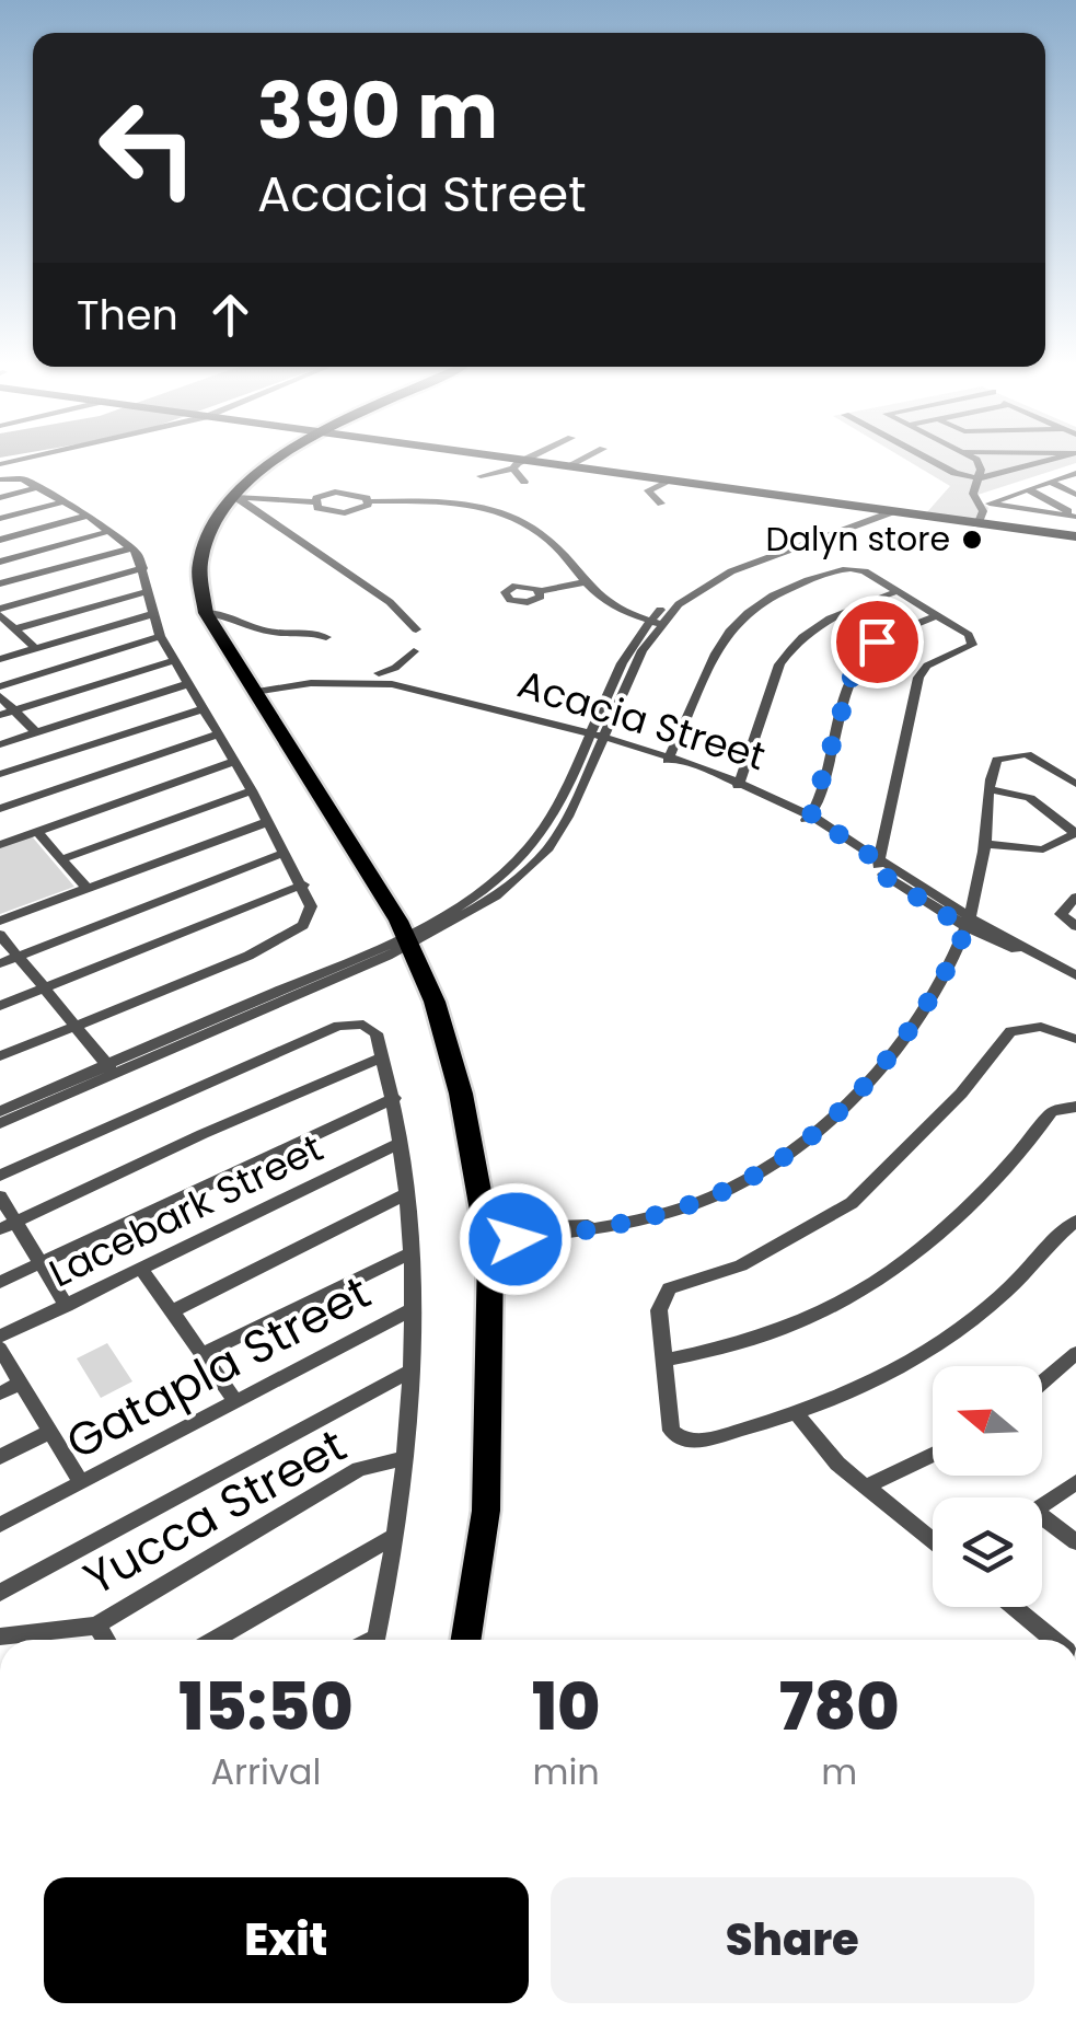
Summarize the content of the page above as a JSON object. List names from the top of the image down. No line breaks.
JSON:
{"streets":{"street":["Acacia Street","Lacebark Street","Gatapla Street","Yucca Street"]},"places":["Dalyn store"],"north":"left","page":{"turn":["390 m","Acacia Street"],"then":"Then","eta":["15:50","Arrival","10","min","780","m"],"buttons":["Exit","Share"]}}
